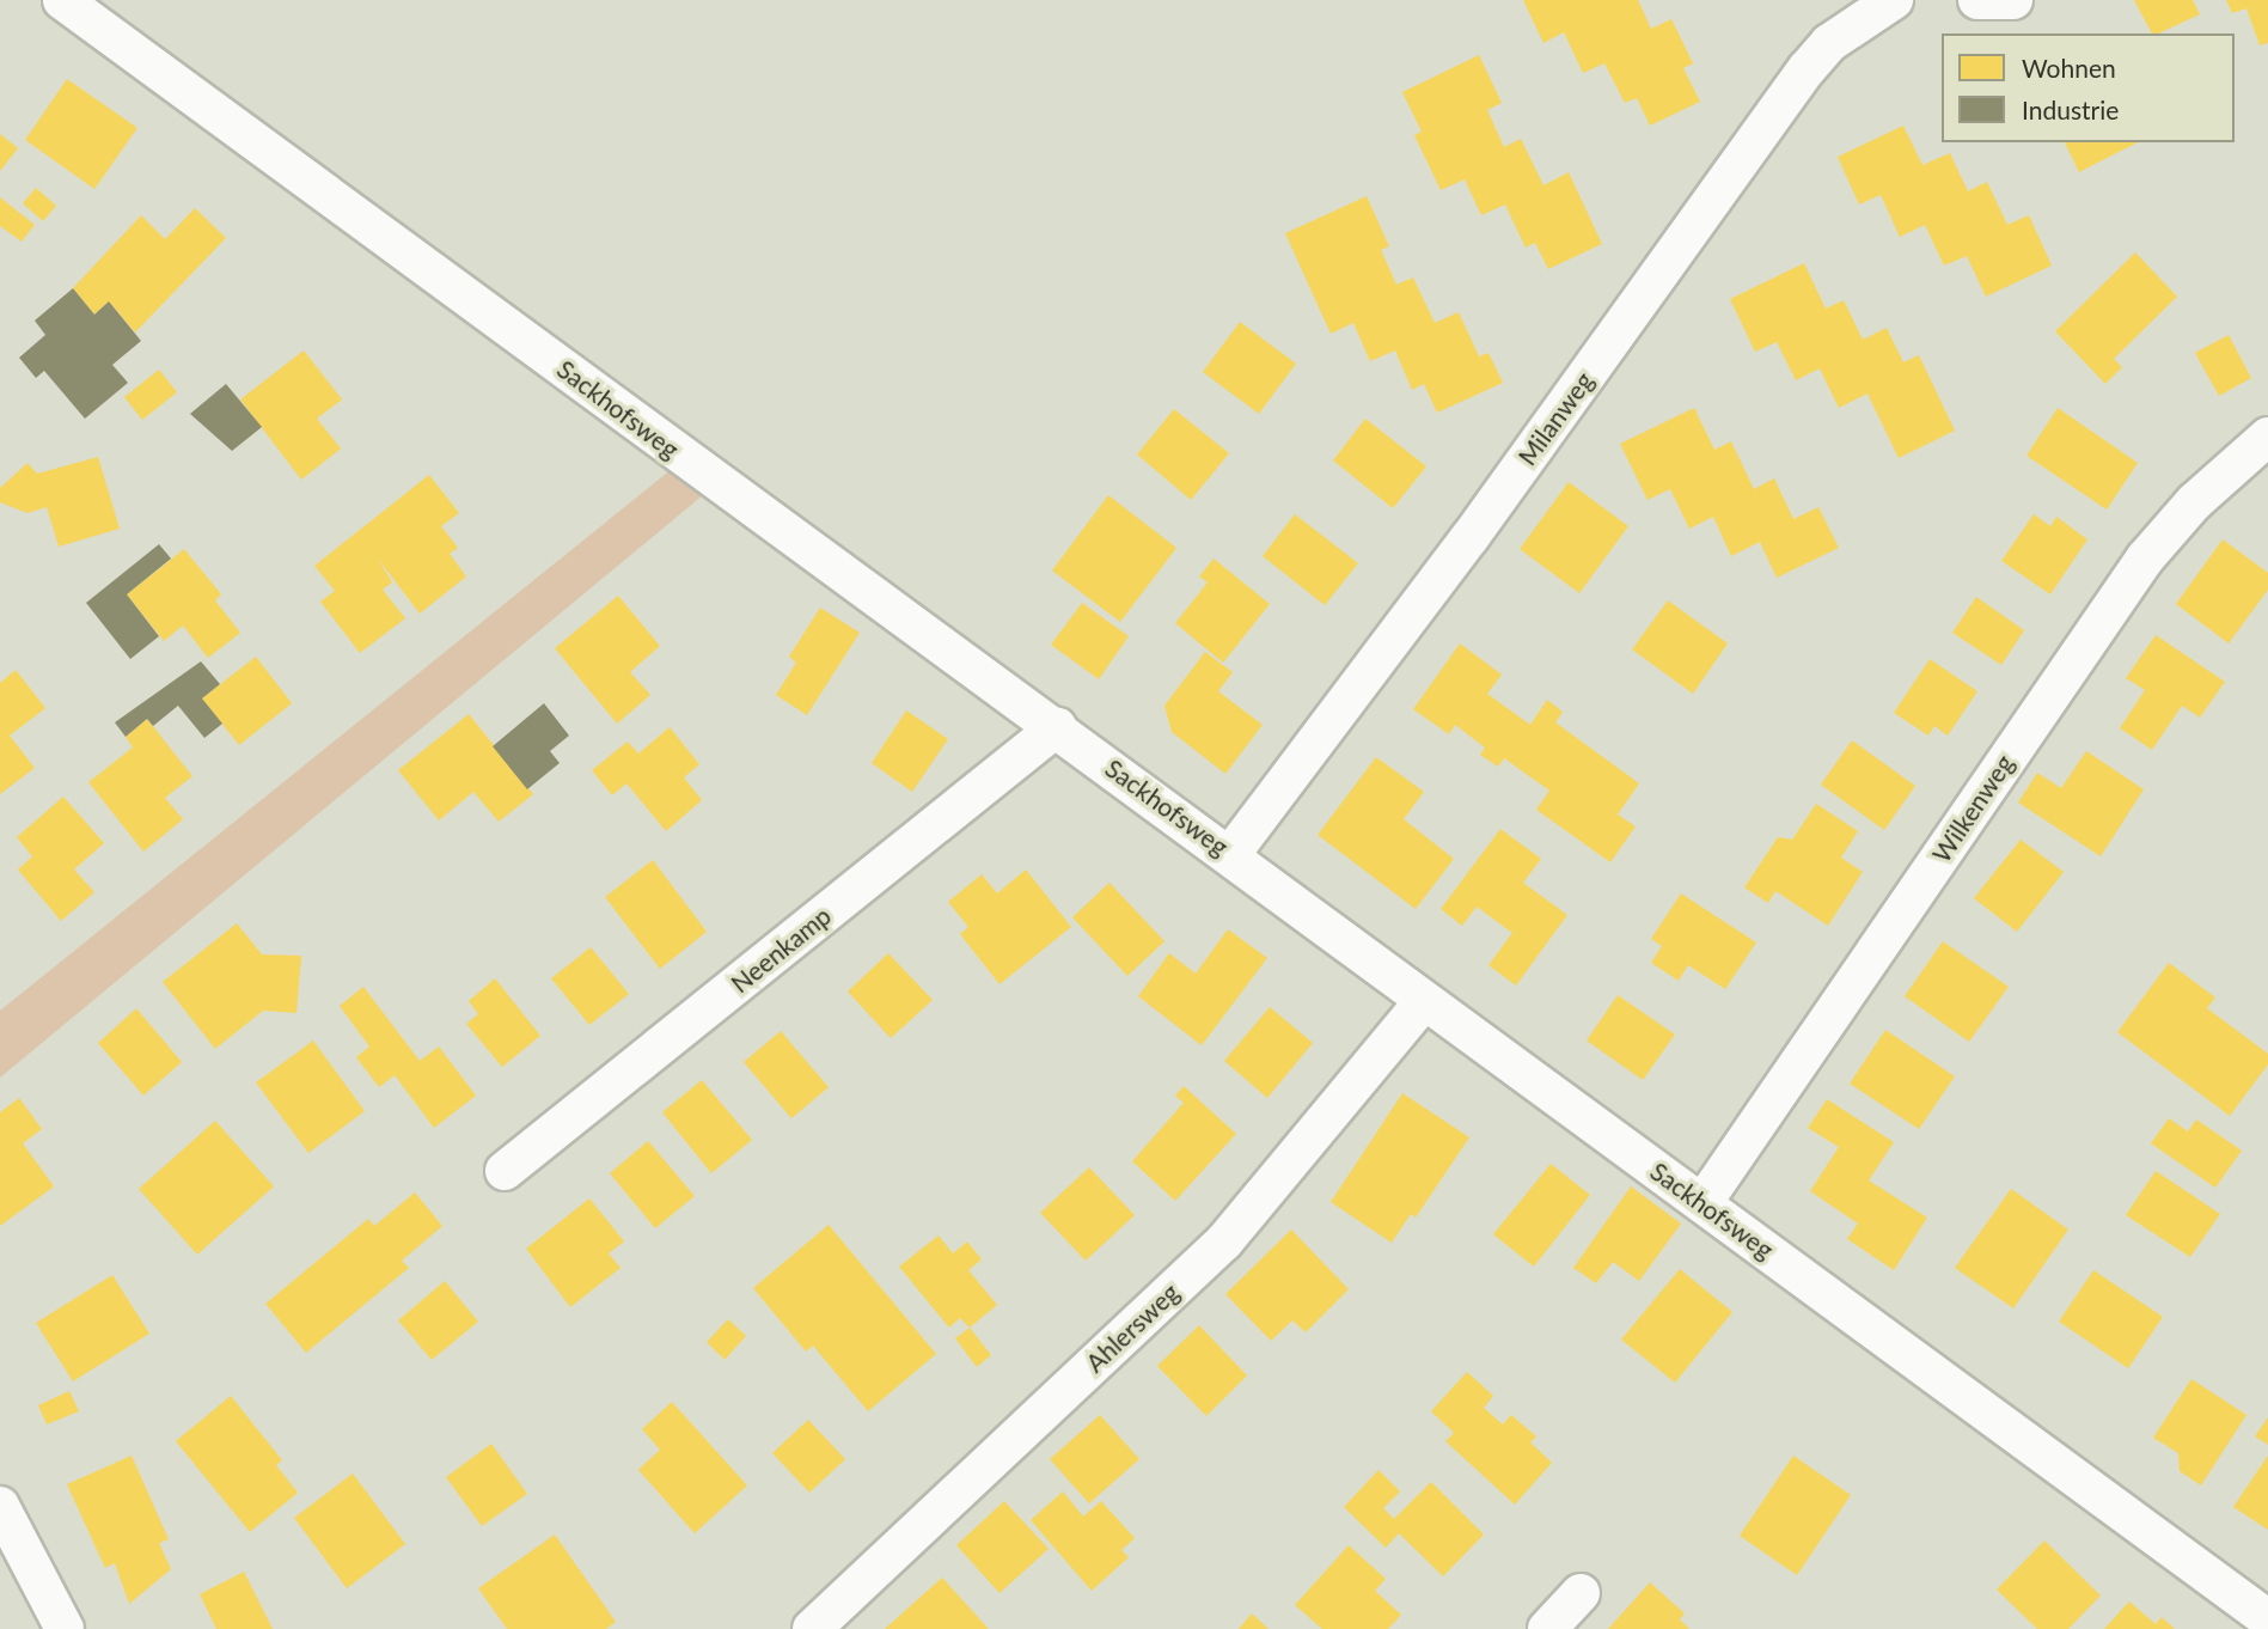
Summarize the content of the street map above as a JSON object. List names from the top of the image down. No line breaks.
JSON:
{"streets":{"street":["Sackhofsweg","Milanweg","Wilkenweg","Neenkamp","Ahlersweg"]},"crossings":[["Sackhofsweg","Milanweg"],["Sackhofsweg","Wilkenweg"],["Sackhofsweg","Neenkamp"],["Sackhofsweg","Ahlersweg"]],"legend":["Wohnen","Industrie"]}
